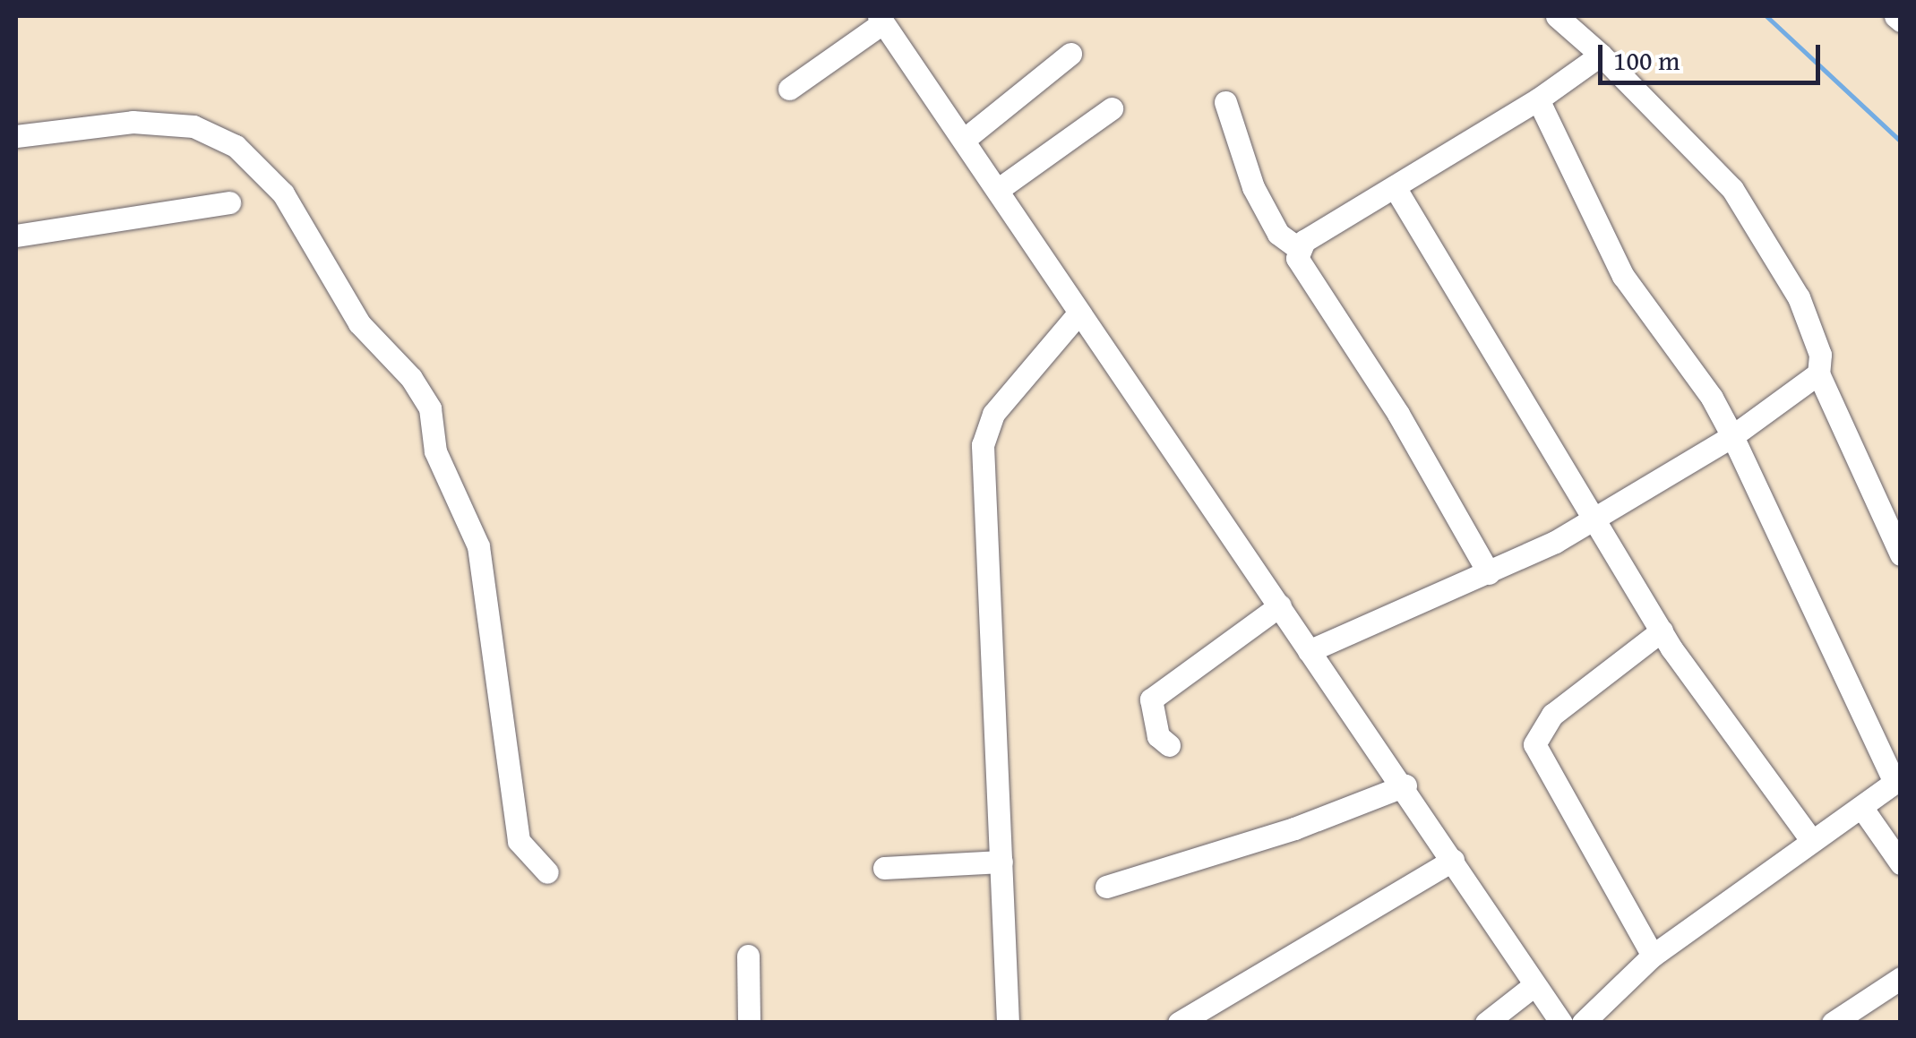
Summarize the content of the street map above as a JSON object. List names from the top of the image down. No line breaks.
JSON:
{"scale_bar":"100 m"}
